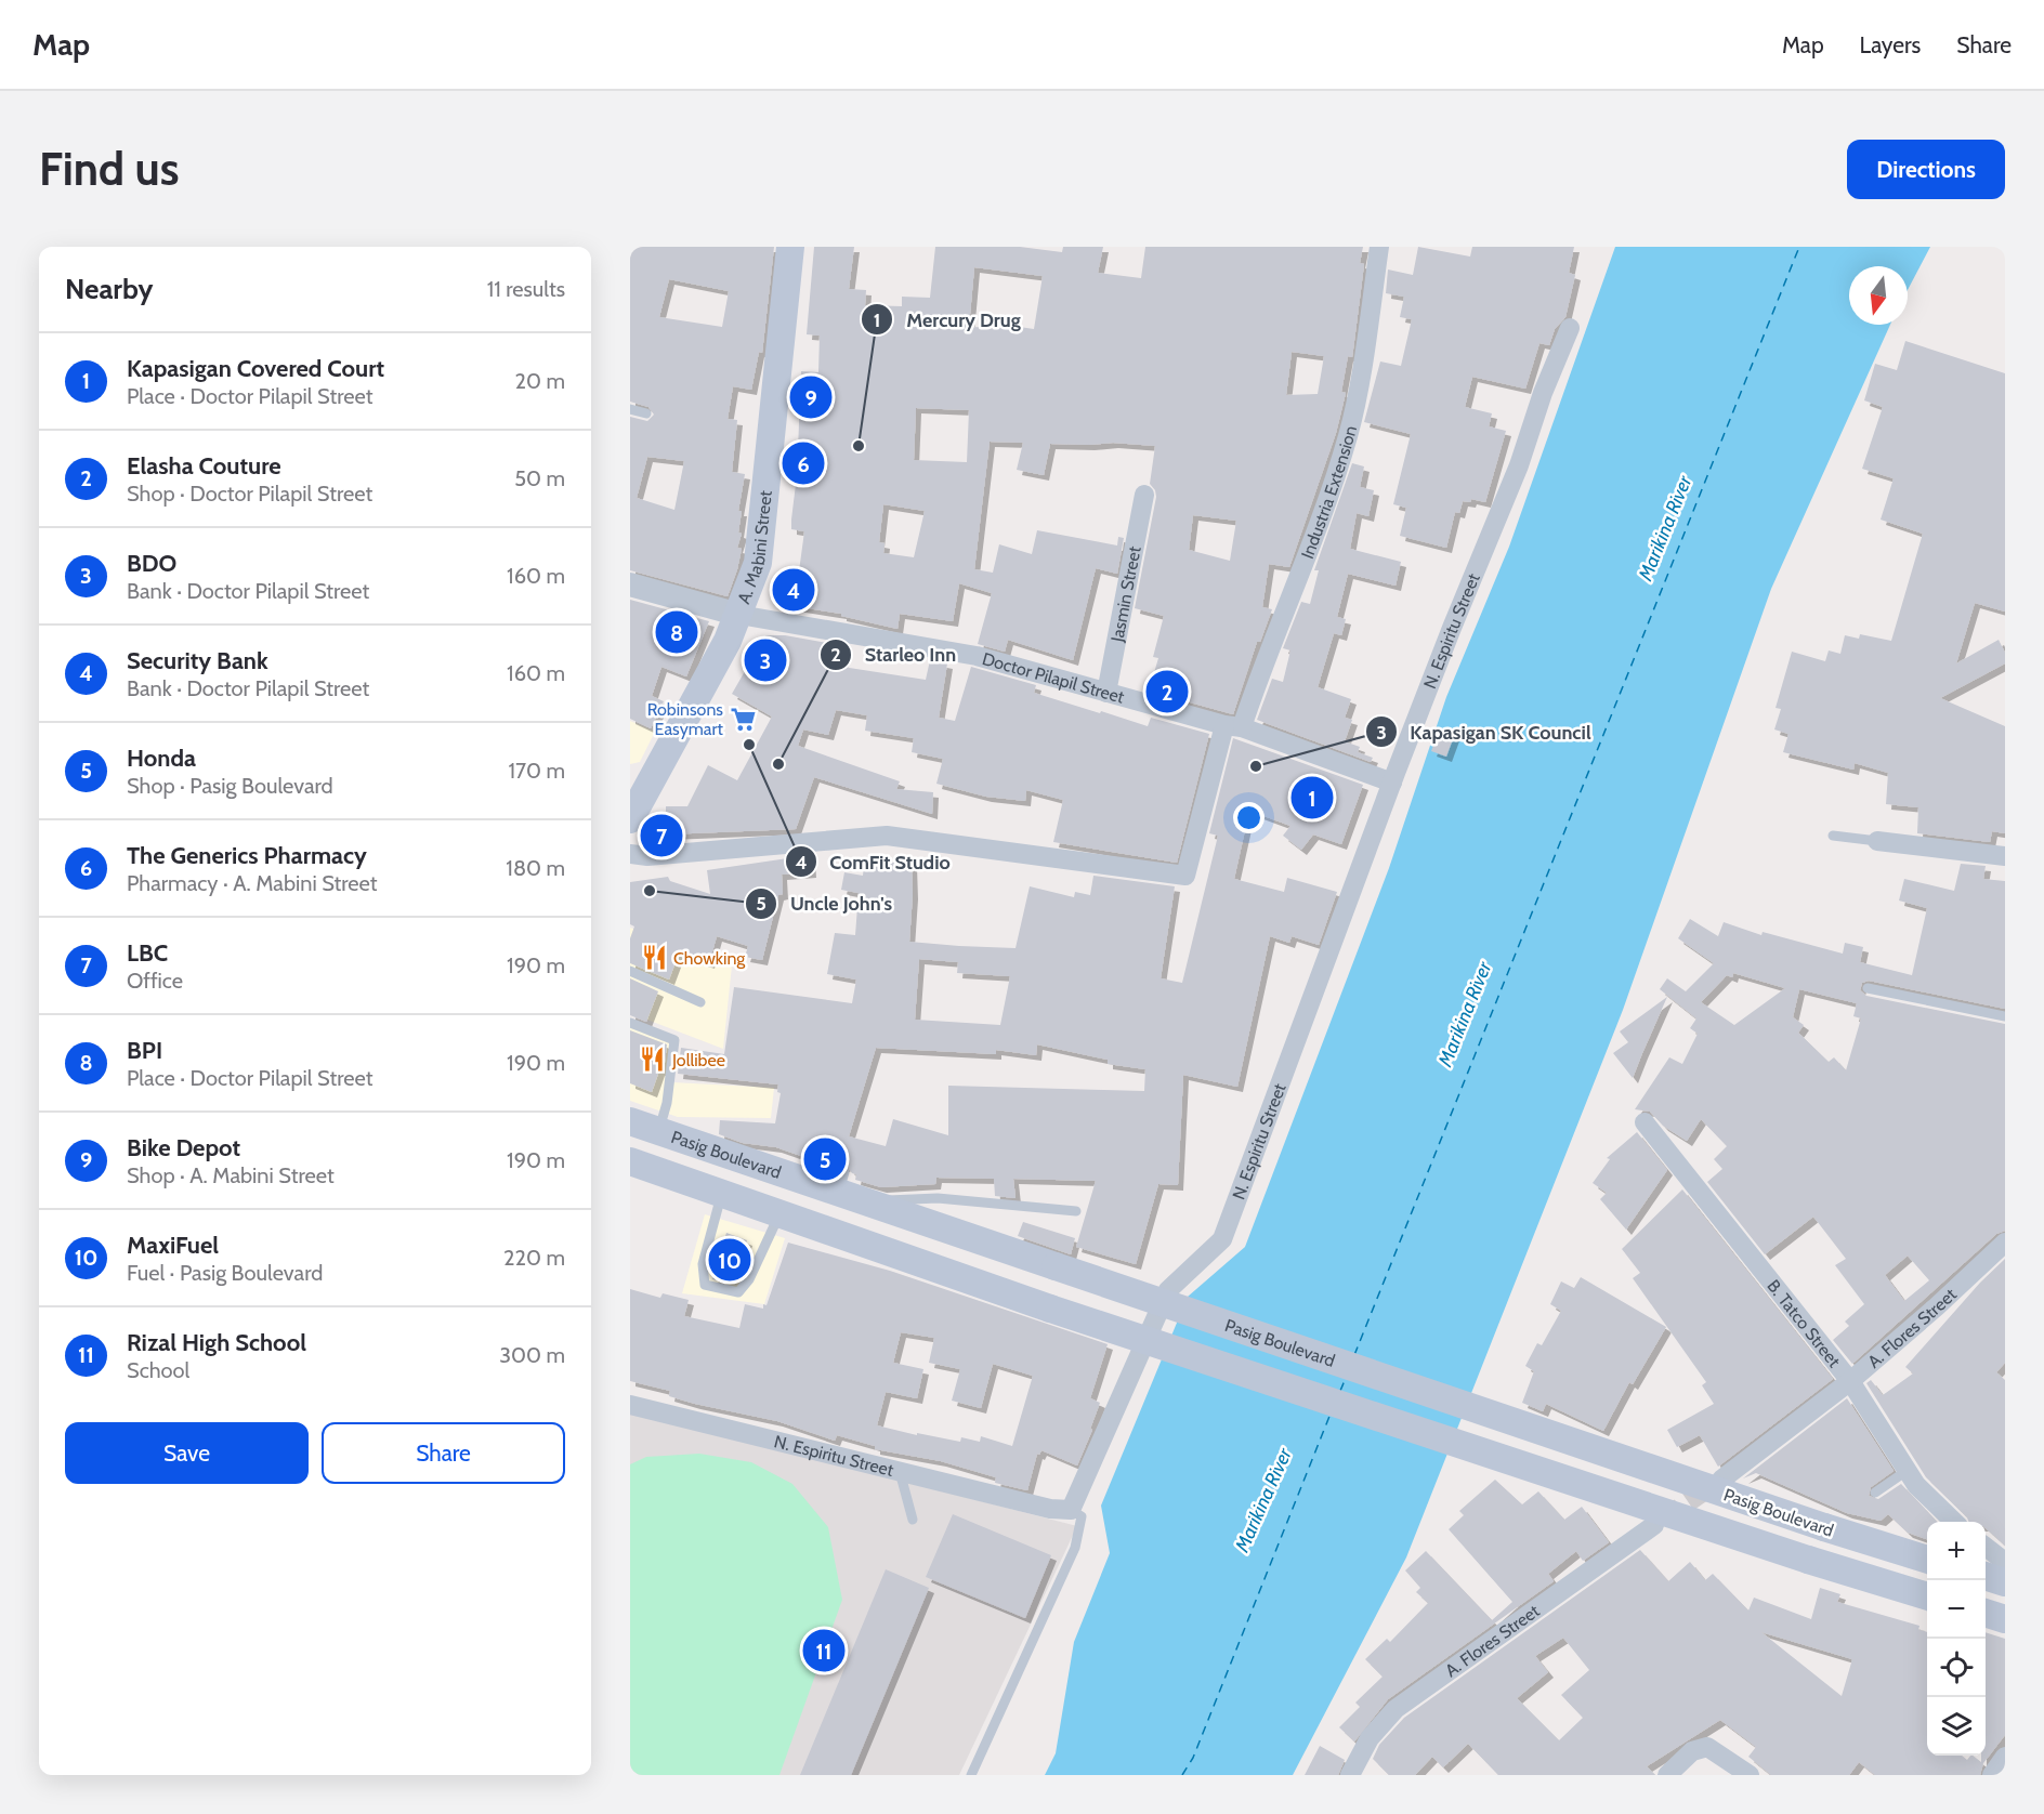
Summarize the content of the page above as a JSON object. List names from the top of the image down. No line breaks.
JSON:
{"streets":{"main road":["A. Mabini Street","Pasig Boulevard"],"street":["Industria Extension","Jasmin Street","N. Espiritu Street","Doctor Pilapil Street","B. Tatco Street","A. Flores Street"]},"crossings":[["Industria Extension","Doctor Pilapil Street"],["A. Mabini Street","Doctor Pilapil Street"],["Jasmin Street","Doctor Pilapil Street"],["N. Espiritu Street","Doctor Pilapil Street"],["B. Tatco Street","A. Flores Street"]],"water":["Marikina River"],"places":{"other":["Mercury Drug","ComFit Studio","Starleo Inn","Kapasigan SK Council","Uncle John's"],"supermarket":["Robinsons Easymart"],"restaurant":["Chowking","Jollibee"]},"north":"bottom","page":{"header":"Map","nav":["Map","Layers","Share"],"buttons":["Directions",["Save","Share"]],"title":"Find us","heading":["Nearby","11 results"],"list":[{"mark":"1","name":"Kapasigan Covered Court","note":"Place · Doctor Pilapil Street","value":"20 m"},{"mark":"2","name":"Elasha Couture","note":"Shop · Doctor Pilapil Street","value":"50 m"},{"mark":"3","name":"BDO","note":"Bank · Doctor Pilapil Street","value":"160 m"},{"mark":"4","name":"Security Bank","note":"Bank · Doctor Pilapil Street","value":"160 m"},{"mark":"5","name":"Honda","note":"Shop · Pasig Boulevard","value":"170 m"},{"mark":"6","name":"The Generics Pharmacy","note":"Pharmacy · A. Mabini Street","value":"180 m"},{"mark":"7","name":"LBC","note":"Office","value":"190 m"},{"mark":"8","name":"BPI","note":"Place · Doctor Pilapil Street","value":"190 m"},{"mark":"9","name":"Bike Depot","note":"Shop · A. Mabini Street","value":"190 m"},{"mark":"10","name":"MaxiFuel","note":"Fuel · Pasig Boulevard","value":"220 m"},{"mark":"11","name":"Rizal High School","note":"School","value":"300 m"}],"pins":["9","6","4","8","3","2","1","7","5","10","11"],"map_buttons":["+","−"]}}
